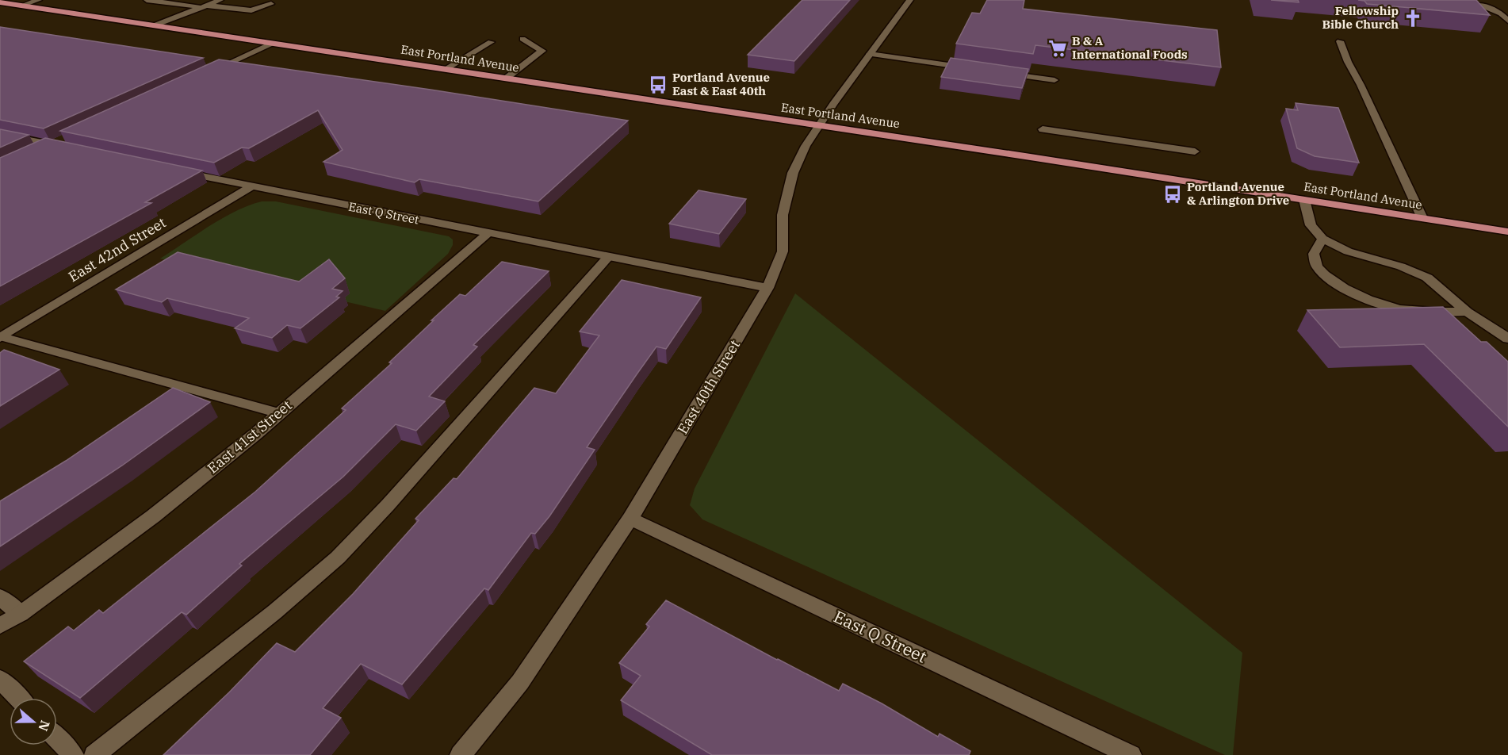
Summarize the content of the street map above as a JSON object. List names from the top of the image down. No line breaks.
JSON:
{"streets":{"main road":["East Portland Avenue"],"street":["East Q Street","East 42nd Street","East 40th Street","East 41st Street"]},"crossings":[["East Portland Avenue","East 40th Street"],["East Q Street","East 42nd Street"],["East Q Street","East 40th Street"],["East Q Street","East 41st Street"]],"places":{"church":["Fellowship Bible Church"],"supermarket":["B & A International Foods"],"bus stop":["Portland Avenue East & East 40th","Portland Avenue & Arlington Drive"]},"north":"right"}
